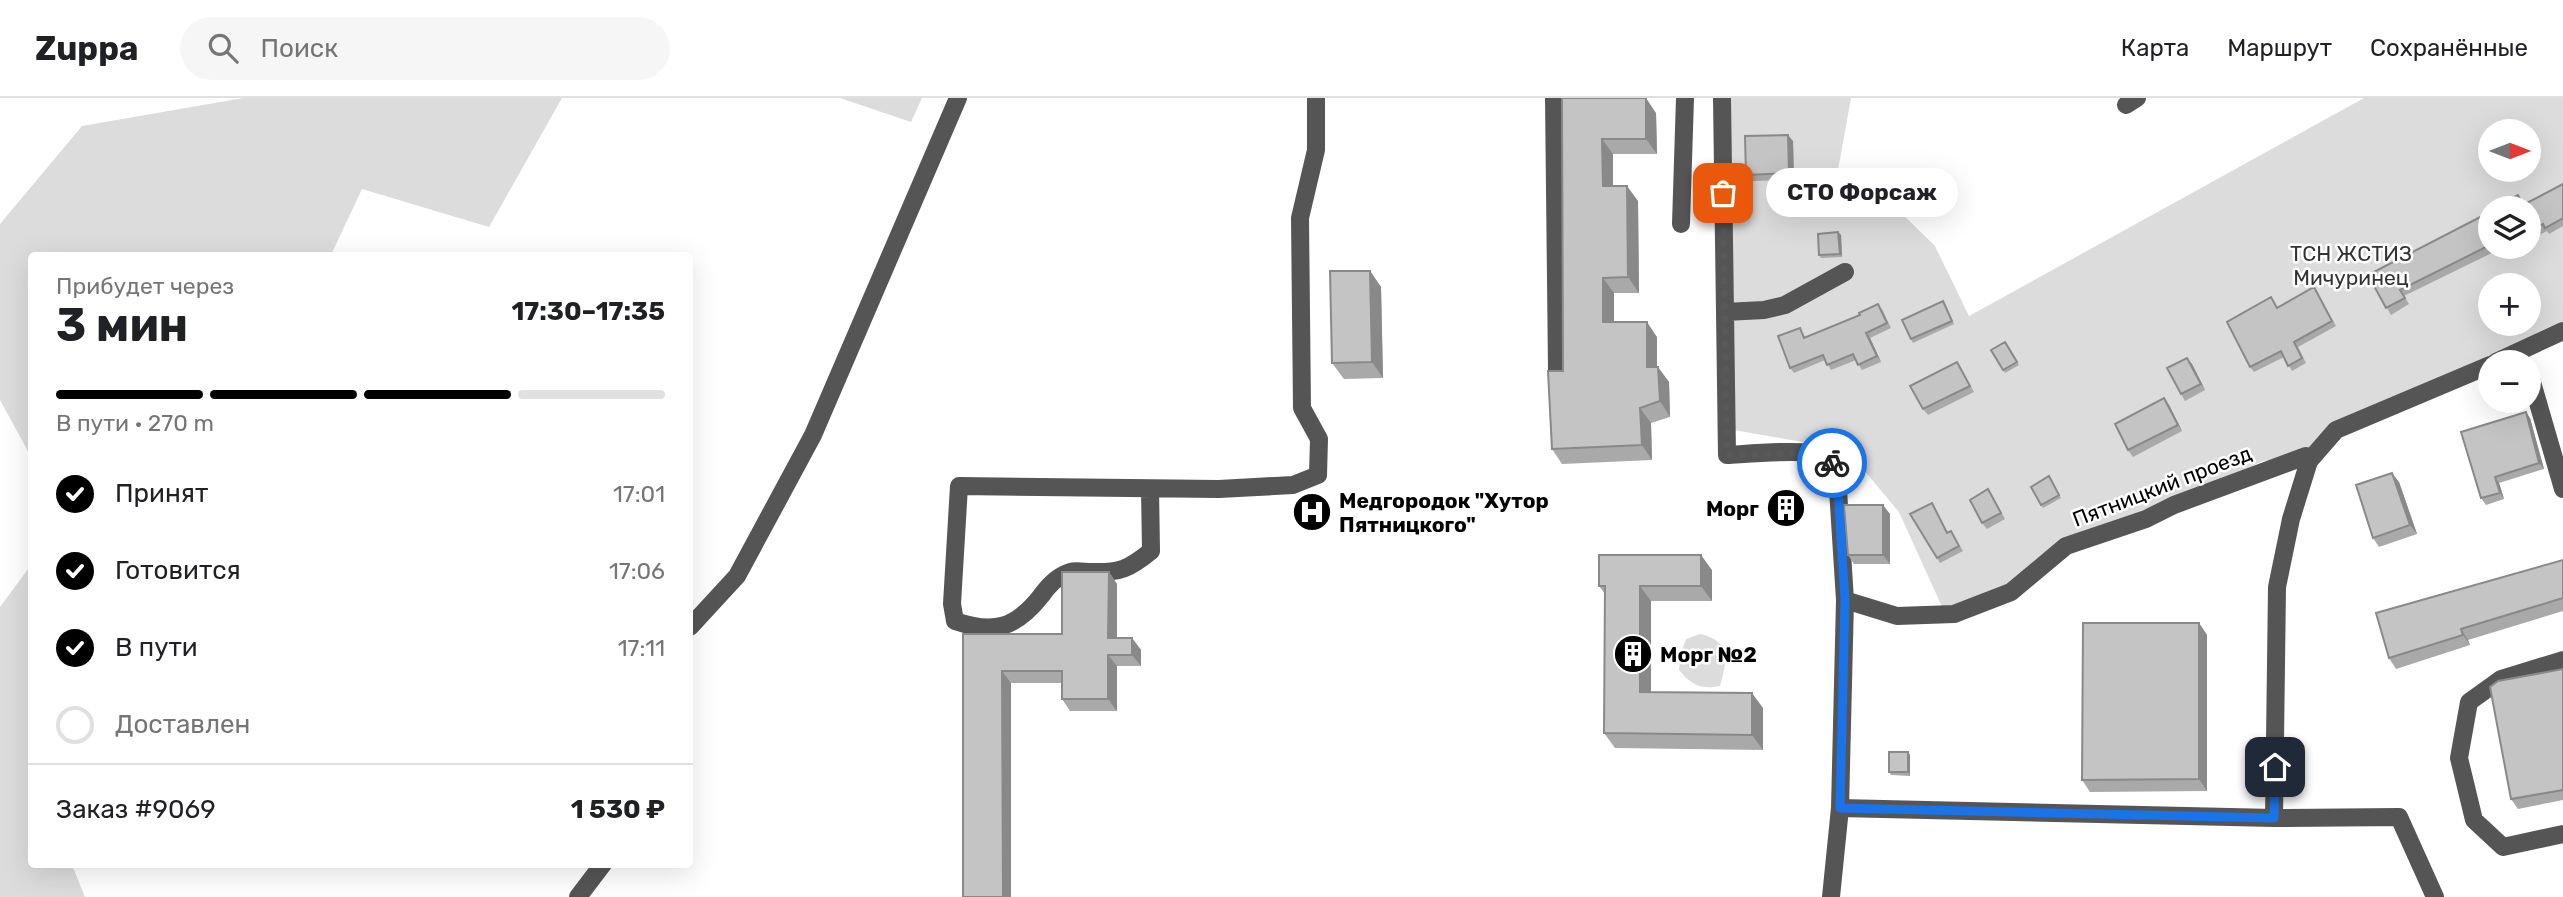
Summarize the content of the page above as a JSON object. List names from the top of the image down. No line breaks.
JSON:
{"streets":{"street":["Пятницкий проезд"]},"parks":["ТСН ЖСТИЗ Мичуринец"],"places":{"other":["СТО Форсаж"],"building":["Морг","Морг №2"],"hospital":["Медгородок \"Хутор Пятницкого\""]},"north":"right","page":{"header":"Zuppa","search":"Поиск","nav":["Карта","Маршрут","Сохранённые"],"map_buttons":["+","−"],"bubble":"СТО Форсаж","heading":["3 мин","Прибудет через","17:30–17:35"],"panel":["Заказ #9069","1 530 ₽"],"bar":"В пути · 270 m","list":[["Принят","17:01"],["Готовится","17:06"],["В пути","17:11"],"Доставлен"]}}
